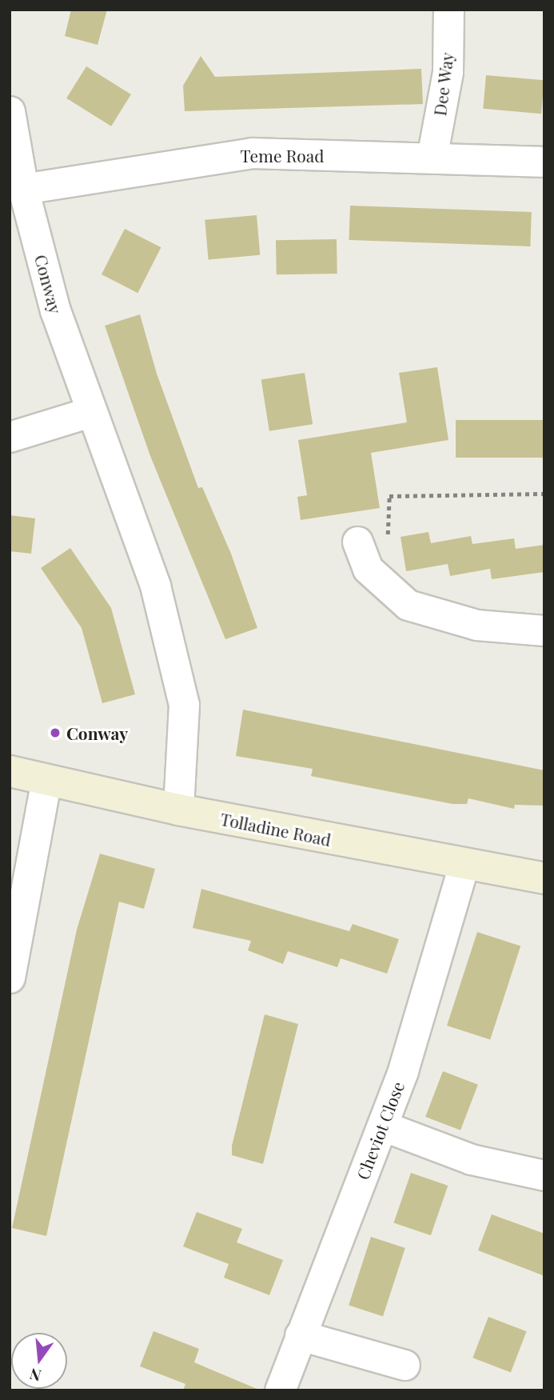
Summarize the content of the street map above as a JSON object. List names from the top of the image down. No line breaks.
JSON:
{"streets":{"main road":["Tolladine Road"],"street":["Dee Way","Teme Road","Conway","Cheviot Close"]},"crossings":[["Dee Way","Teme Road"],["Teme Road","Conway"],["Conway","Tolladine Road"],["Tolladine Road","Cheviot Close"]],"places":["Conway"],"north":"bottom"}
